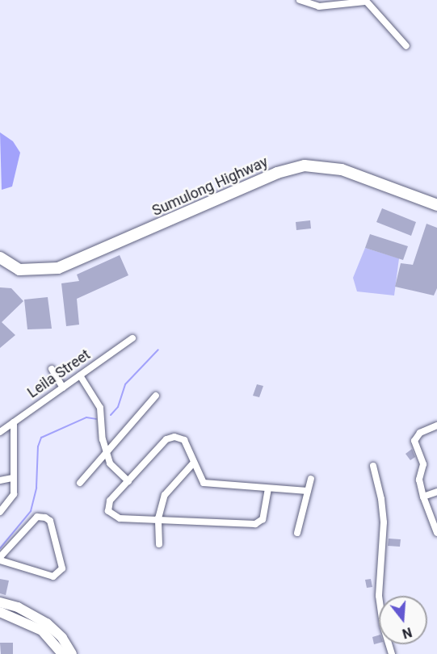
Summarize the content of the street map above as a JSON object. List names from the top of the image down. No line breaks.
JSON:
{"streets":{"main road":["Sumulong Highway"],"street":["Leila Street"]},"north":"bottom"}
